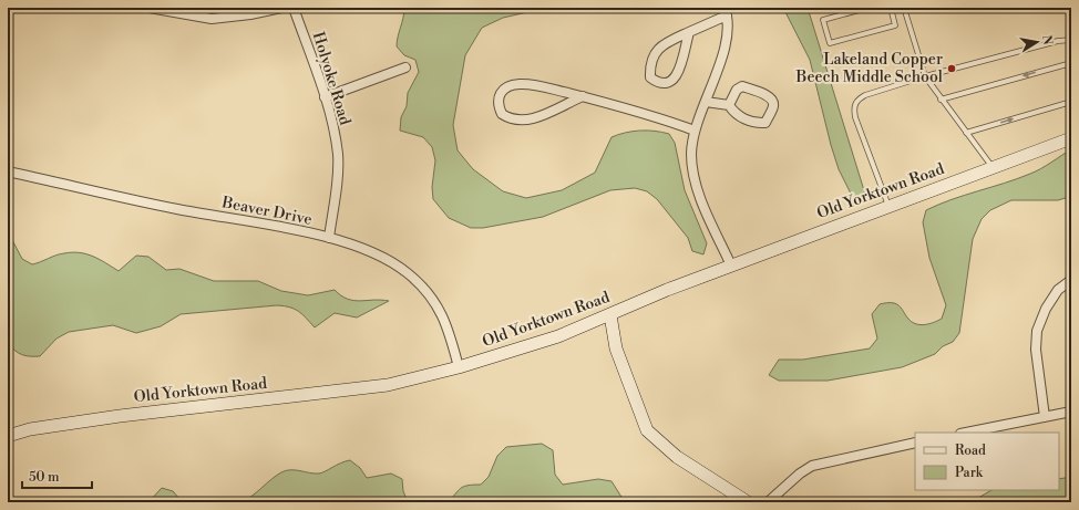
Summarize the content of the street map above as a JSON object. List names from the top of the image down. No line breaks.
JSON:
{"streets":{"main road":["Old Yorktown Road"],"street":["Holyoke Road","Beaver Drive"]},"crossings":[["Holyoke Road","Beaver Drive"],["Old Yorktown Road","Beaver Drive"]],"places":["Lakeland Copper Beech Middle School"],"legend":["Road","Park"],"scale_bar":"50 m","north":"right"}
